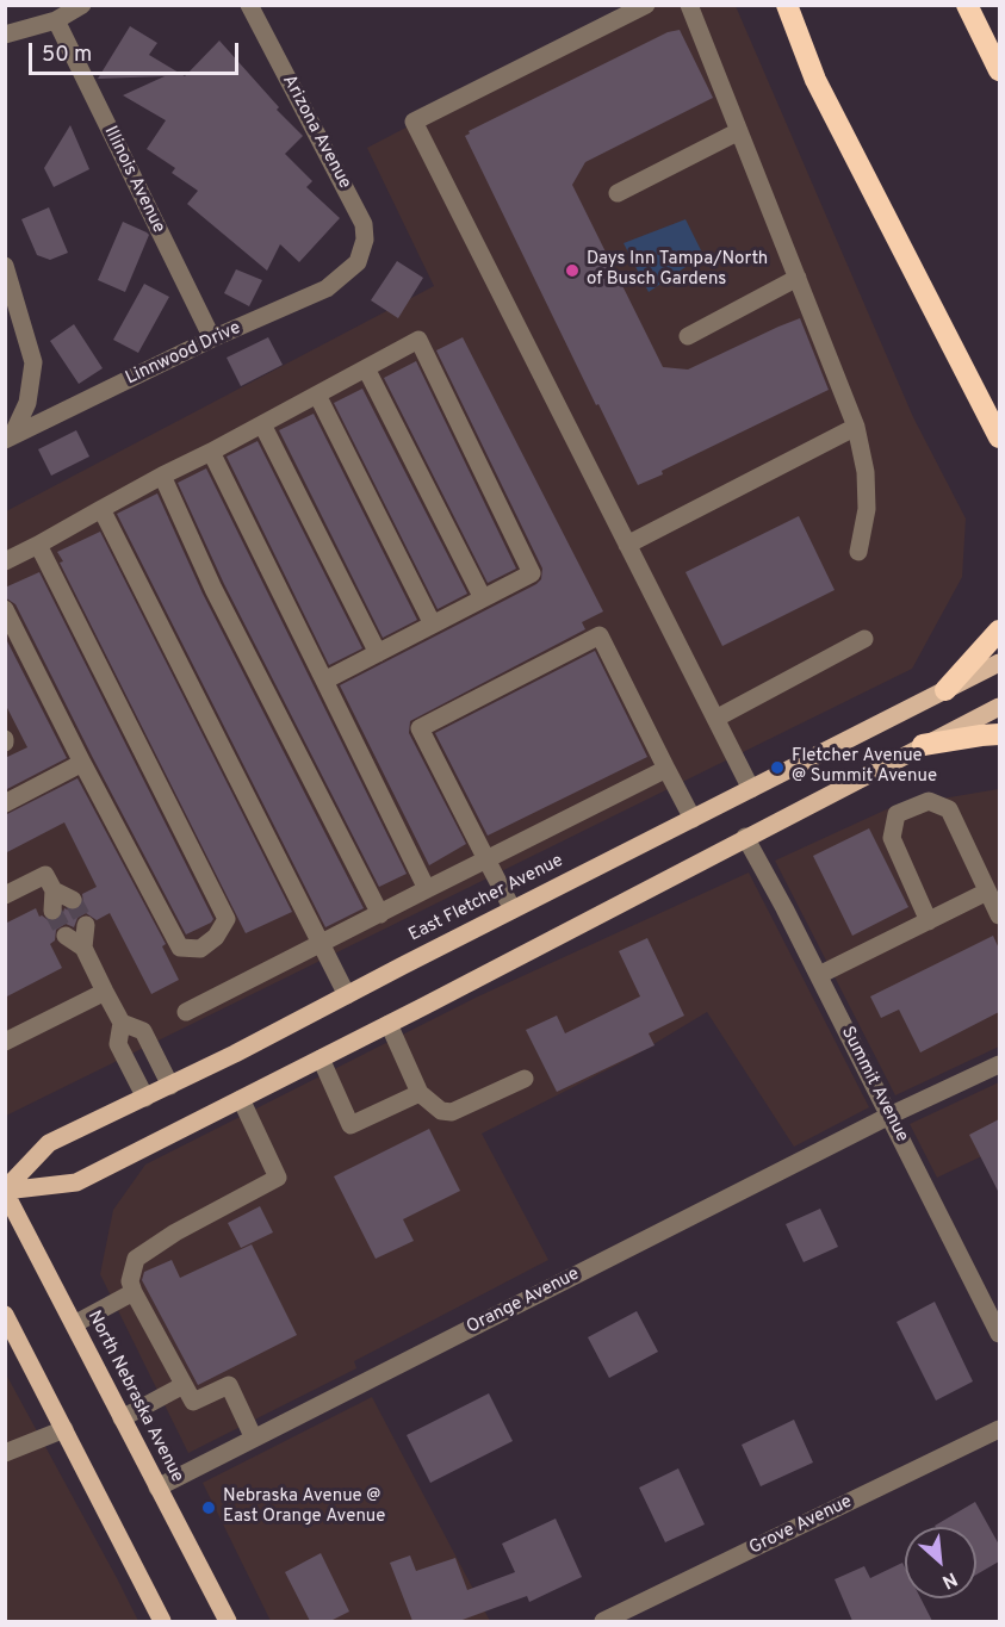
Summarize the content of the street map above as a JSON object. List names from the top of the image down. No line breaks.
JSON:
{"streets":{"main road":["East Fletcher Avenue","North Nebraska Avenue"],"street":["Arizona Avenue","Illinois Avenue","Linnwood Drive","Summit Avenue","Orange Avenue","Grove Avenue"]},"crossings":[["Arizona Avenue","Linnwood Drive"],["Illinois Avenue","Linnwood Drive"],["East Fletcher Avenue","North Nebraska Avenue"],["Summit Avenue","Orange Avenue"],["Orange Avenue","North Nebraska Avenue"]],"places":["Days Inn Tampa/North of Busch Gardens","Fletcher Avenue @ Summit Avenue","Nebraska Avenue @ East Orange Avenue"],"scale_bar":"50 m","north":"bottom right"}
